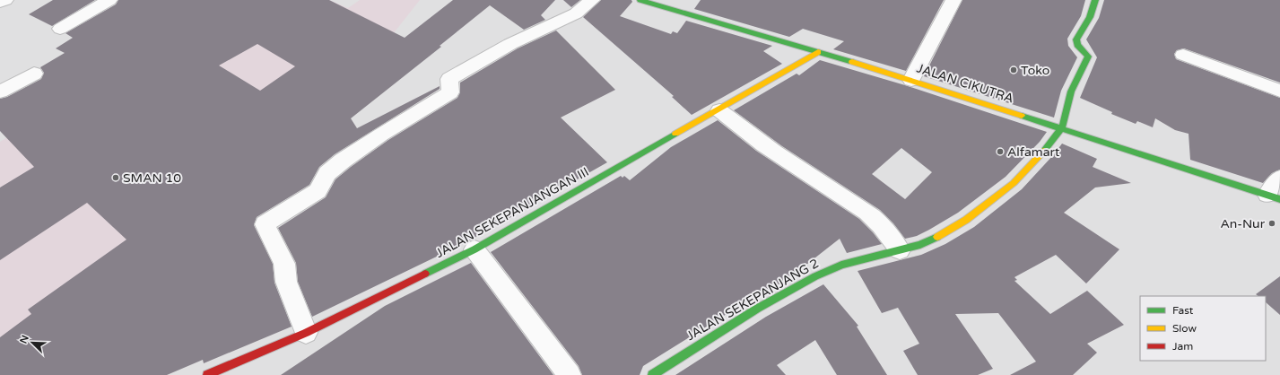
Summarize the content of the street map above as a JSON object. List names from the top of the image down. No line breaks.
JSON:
{"streets":{"street":["JALAN CIKUTRA","JALAN SEKEPANJANGAN III","JALAN SEKEPANJANG 2"]},"crossings":[["JALAN CIKUTRA","JALAN SEKEPANJANGAN III"],["JALAN CIKUTRA","JALAN SEKEPANJANG 2"]],"places":["Toko","Alfamart","SMAN 10","An-Nur"],"legend":["Fast","Slow","Jam"],"north":"top left"}
